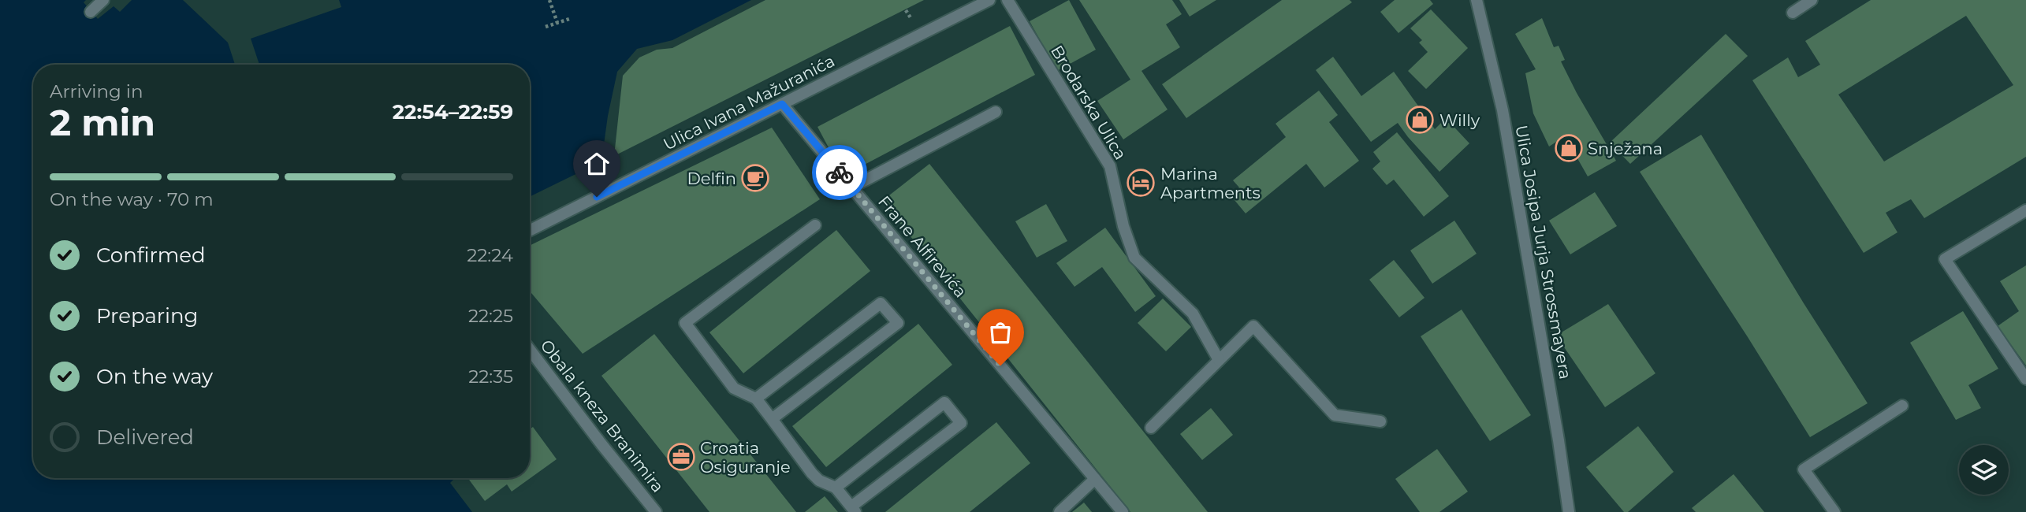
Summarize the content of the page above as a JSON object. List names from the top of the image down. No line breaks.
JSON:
{"streets":{"street":["Ulica Ivana Mažuranića","Brodarska Ulica","Frane Alfirevića","Ulica Josipa Jurja Strossmayera","Obala kneza Branimira"]},"crossings":[["Ulica Ivana Mažuranića","Frane Alfirevića"]],"places":{"shop":["Willy","Snježana"],"cafe":["Delfin"],"hotel":["Marina Apartments"],"office":["Croatia Osiguranje"]},"page":{"heading":["2 min","Arriving in","22:54–22:59"],"bar":"On the way · 70 m","list":[["Confirmed","22:24"],["Preparing","22:25"],["On the way","22:35"],"Delivered"]}}
